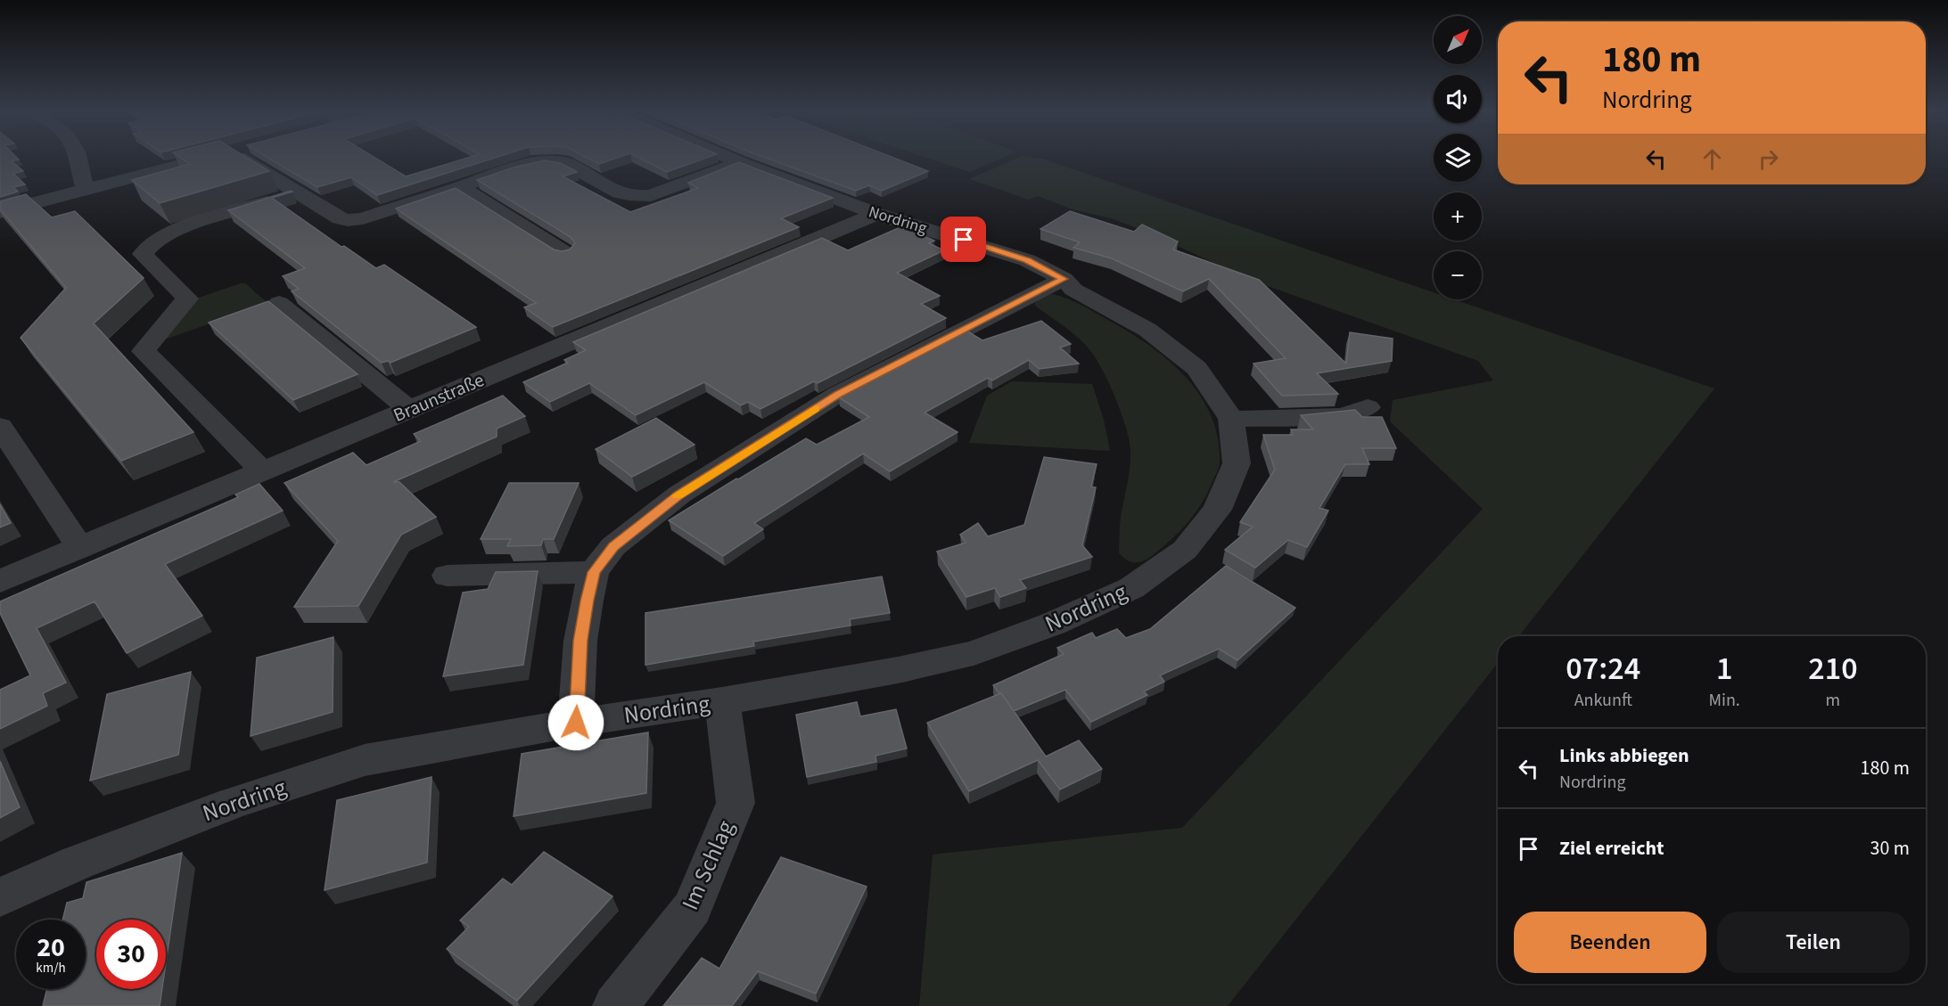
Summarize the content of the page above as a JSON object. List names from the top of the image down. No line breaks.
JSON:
{"streets":{"street":["Nordring","Braunstraße","Im Schlag"]},"crossings":[["Nordring","Braunstraße"],["Nordring","Im Schlag"]],"north":"top right","page":{"map_buttons":["+","−"],"turn":["180 m","Nordring"],"eta":["07:24","Ankunft","1","Min.","210","m"],"list":[{"name":"Links abbiegen","note":"Nordring","value":"180 m"},{"name":"Ziel erreicht","value":"30 m"}],"buttons":["Beenden","Teilen"],"speed":"20 km/h","limit":"30"}}
